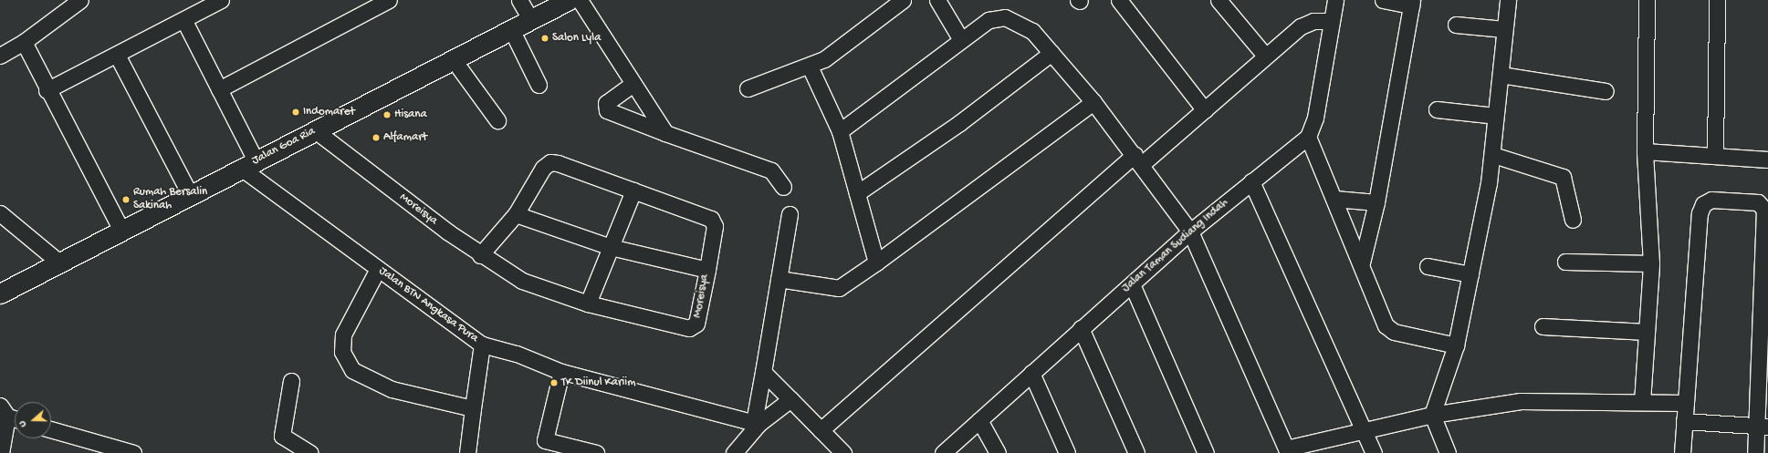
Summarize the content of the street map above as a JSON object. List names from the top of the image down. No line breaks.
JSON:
{"streets":{"main road":["Jalan Goa Ria"],"street":["Moreisya","Jalan Taman Sudiang Indah","Jalan BTN Angkasa Pura"]},"crossings":[["Jalan Goa Ria","Moreisya"],["Jalan Goa Ria","Jalan BTN Angkasa Pura"]],"places":["Salon Lyla","Indomaret","Hisana","Alfamart","Rumah Bersalin Sakinah","TK Diinul Kariim"],"north":"left"}
